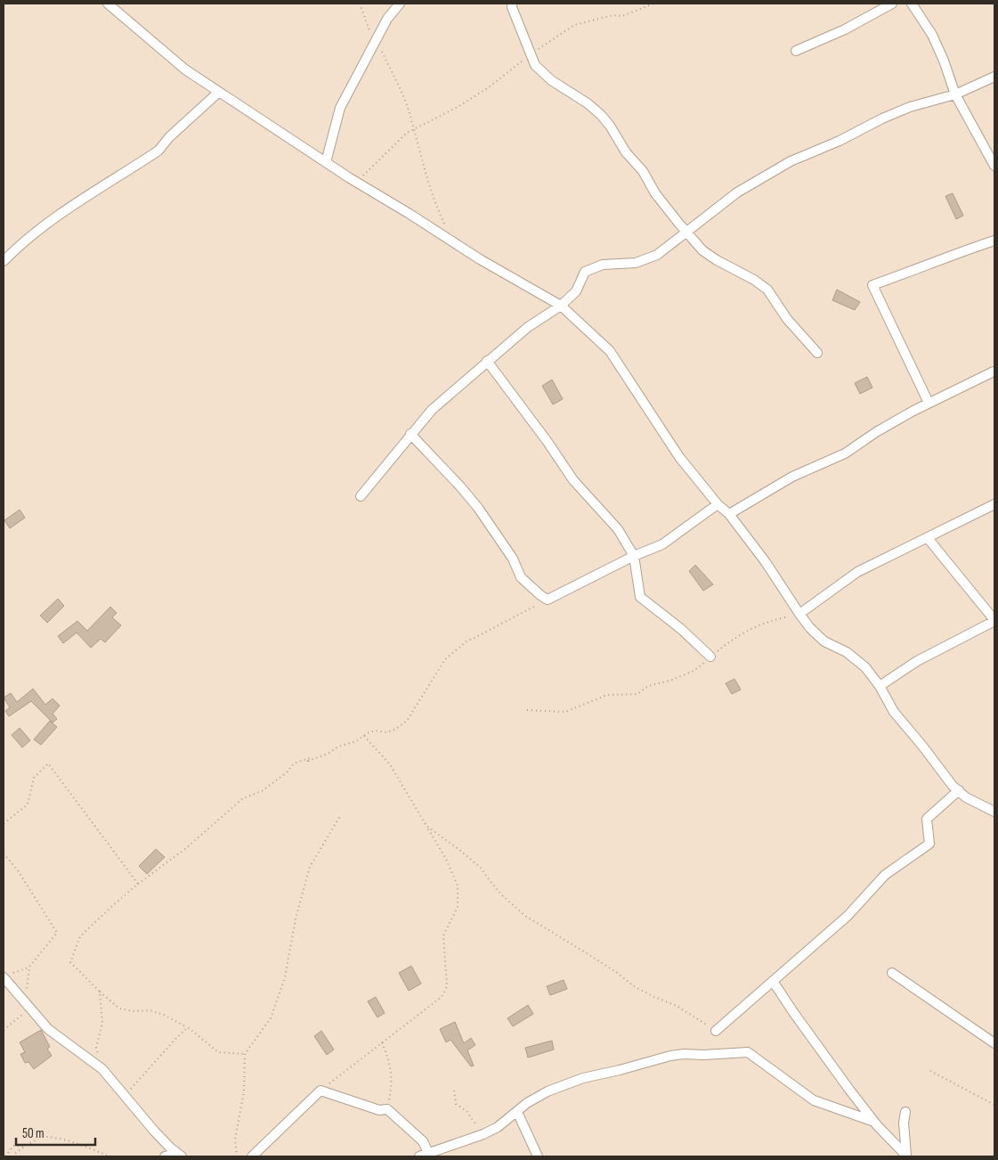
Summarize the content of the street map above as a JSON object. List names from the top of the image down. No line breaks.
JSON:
{"scale_bar":"50 m"}
